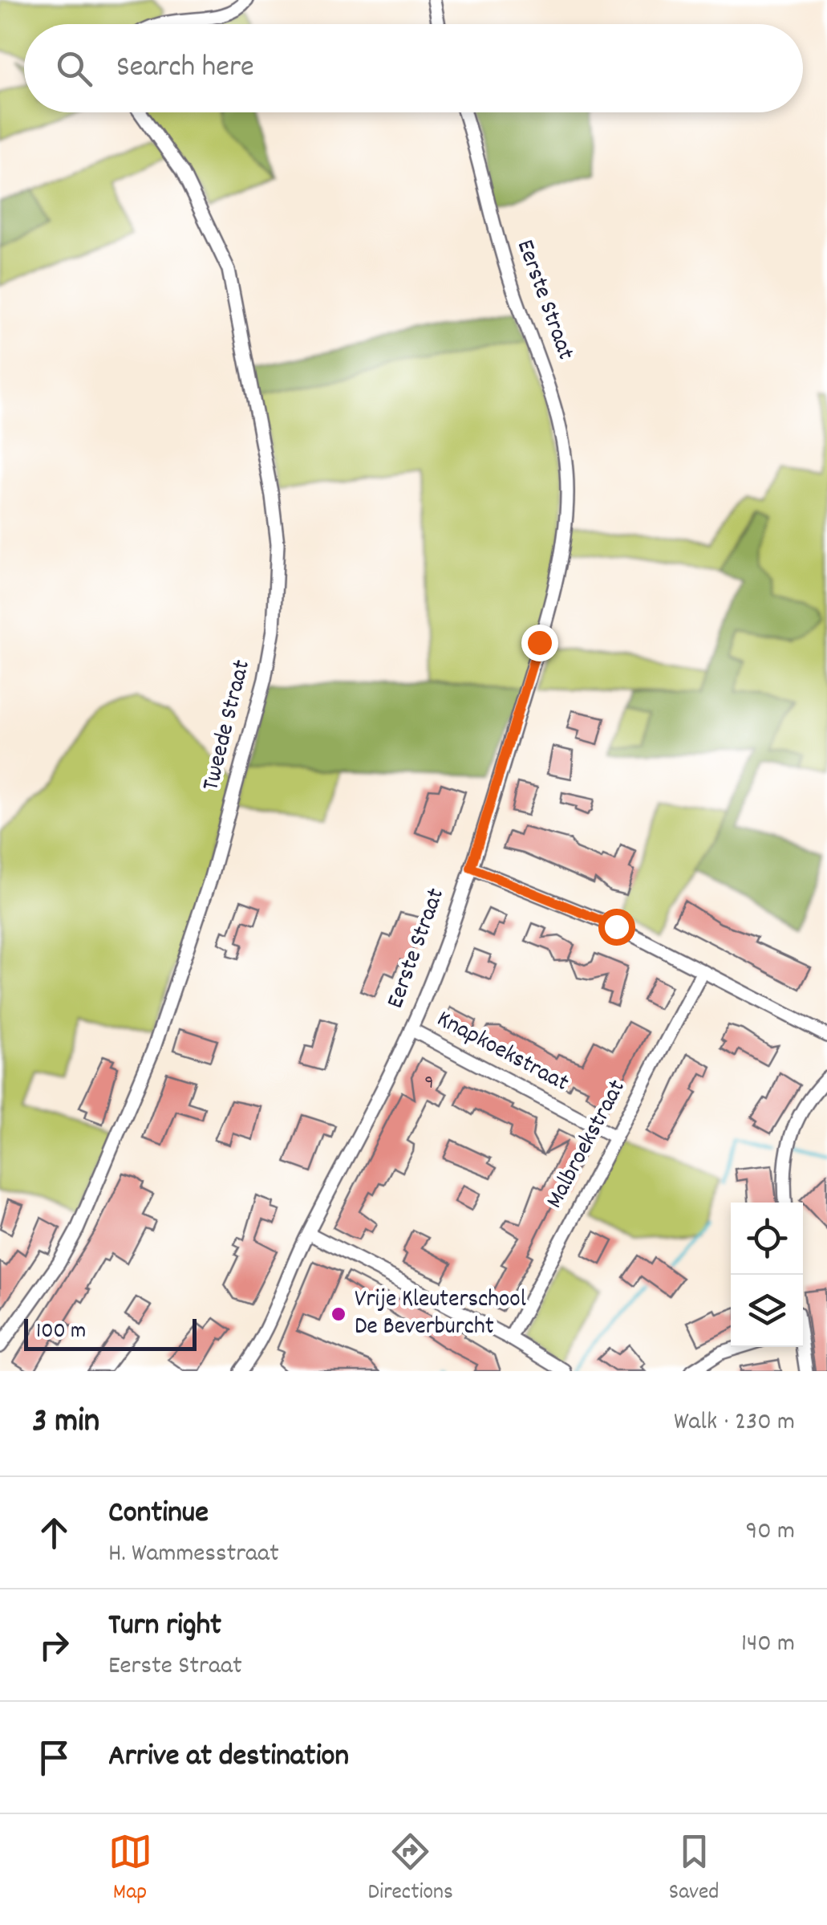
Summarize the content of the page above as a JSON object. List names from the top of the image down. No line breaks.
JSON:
{"streets":{"street":["Eerste Straat","Tweede Straat","Knapkoekstraat","Malbroekstraat"]},"crossings":[["Eerste Straat","Knapkoekstraat"],["Knapkoekstraat","Malbroekstraat"]],"places":["Vrije Kleuterschool De Beverburcht"],"house_numbers":["9"],"scale_bar":"100 m","page":{"search":"Search here","scale":"100 m","heading":["3 min","Walk · 230 m"],"list":[["Continue","H. Wammesstraat","90 m"],["Turn right","Eerste Straat","140 m"],"Arrive at destination"],"nav":["Map","Directions","Saved"]}}
